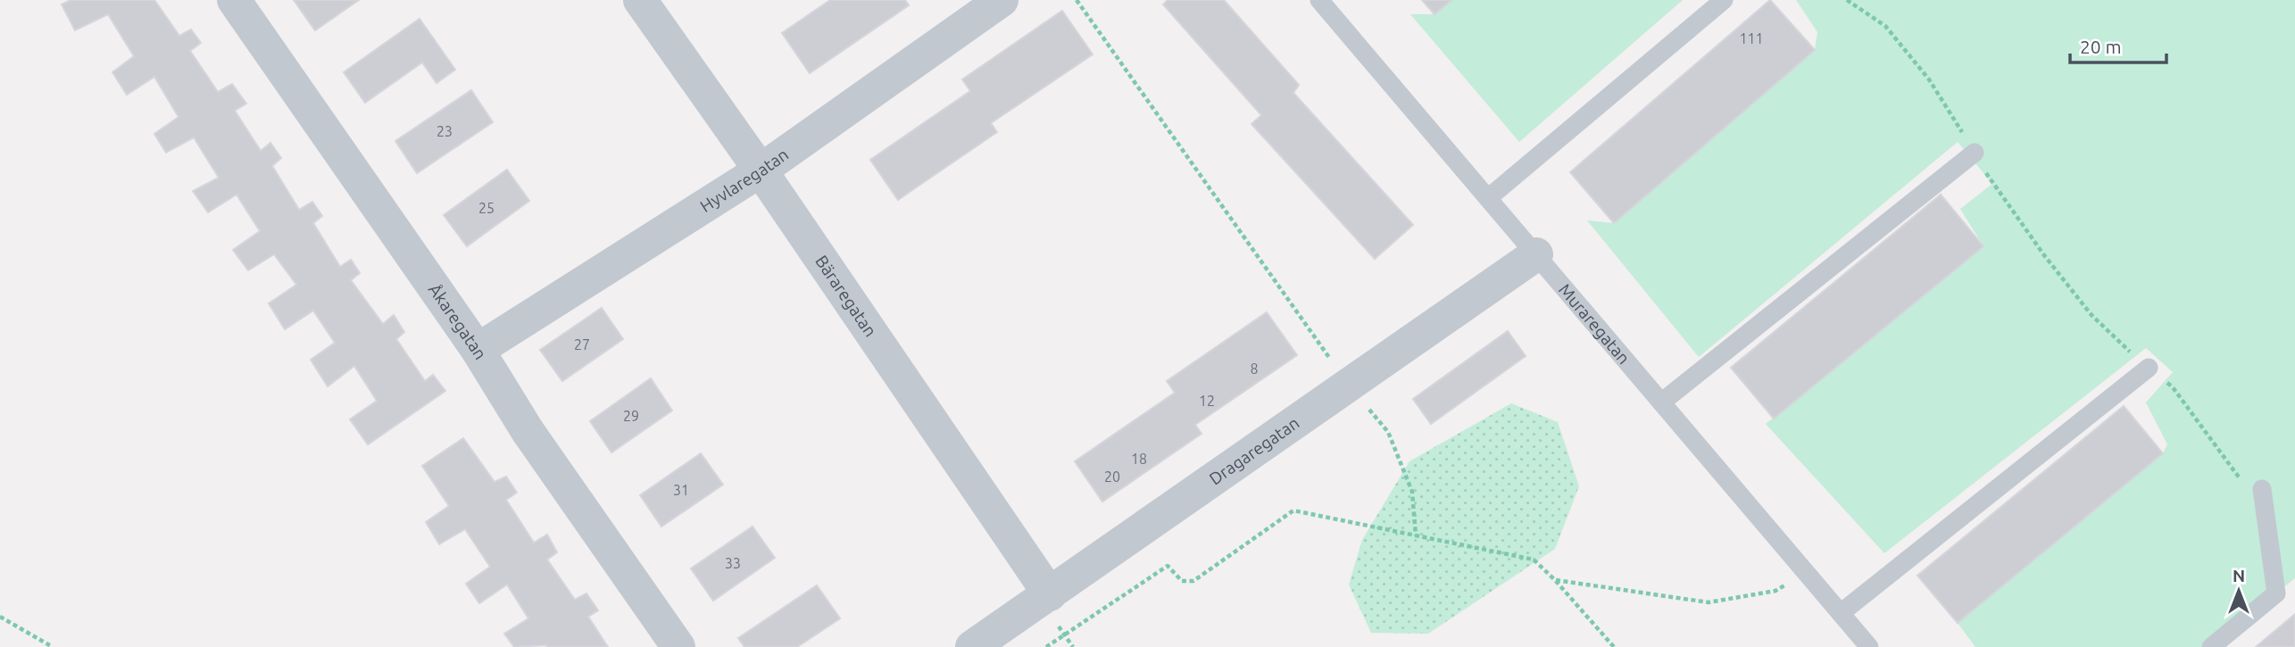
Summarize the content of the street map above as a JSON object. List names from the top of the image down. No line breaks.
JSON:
{"streets":{"street":["Hyvlaregatan","Bäraregatan","Åkaregatan","Dragaregatan"],"lane":["Muraregatan"]},"crossings":[["Hyvlaregatan","Bäraregatan"],["Hyvlaregatan","Åkaregatan"],["Bäraregatan","Dragaregatan"],["Muraregatan","Dragaregatan"]],"house_numbers":["111","23","25","27","8","12","29","18","20","31","33"],"scale_bar":"20 m","north":"top"}
